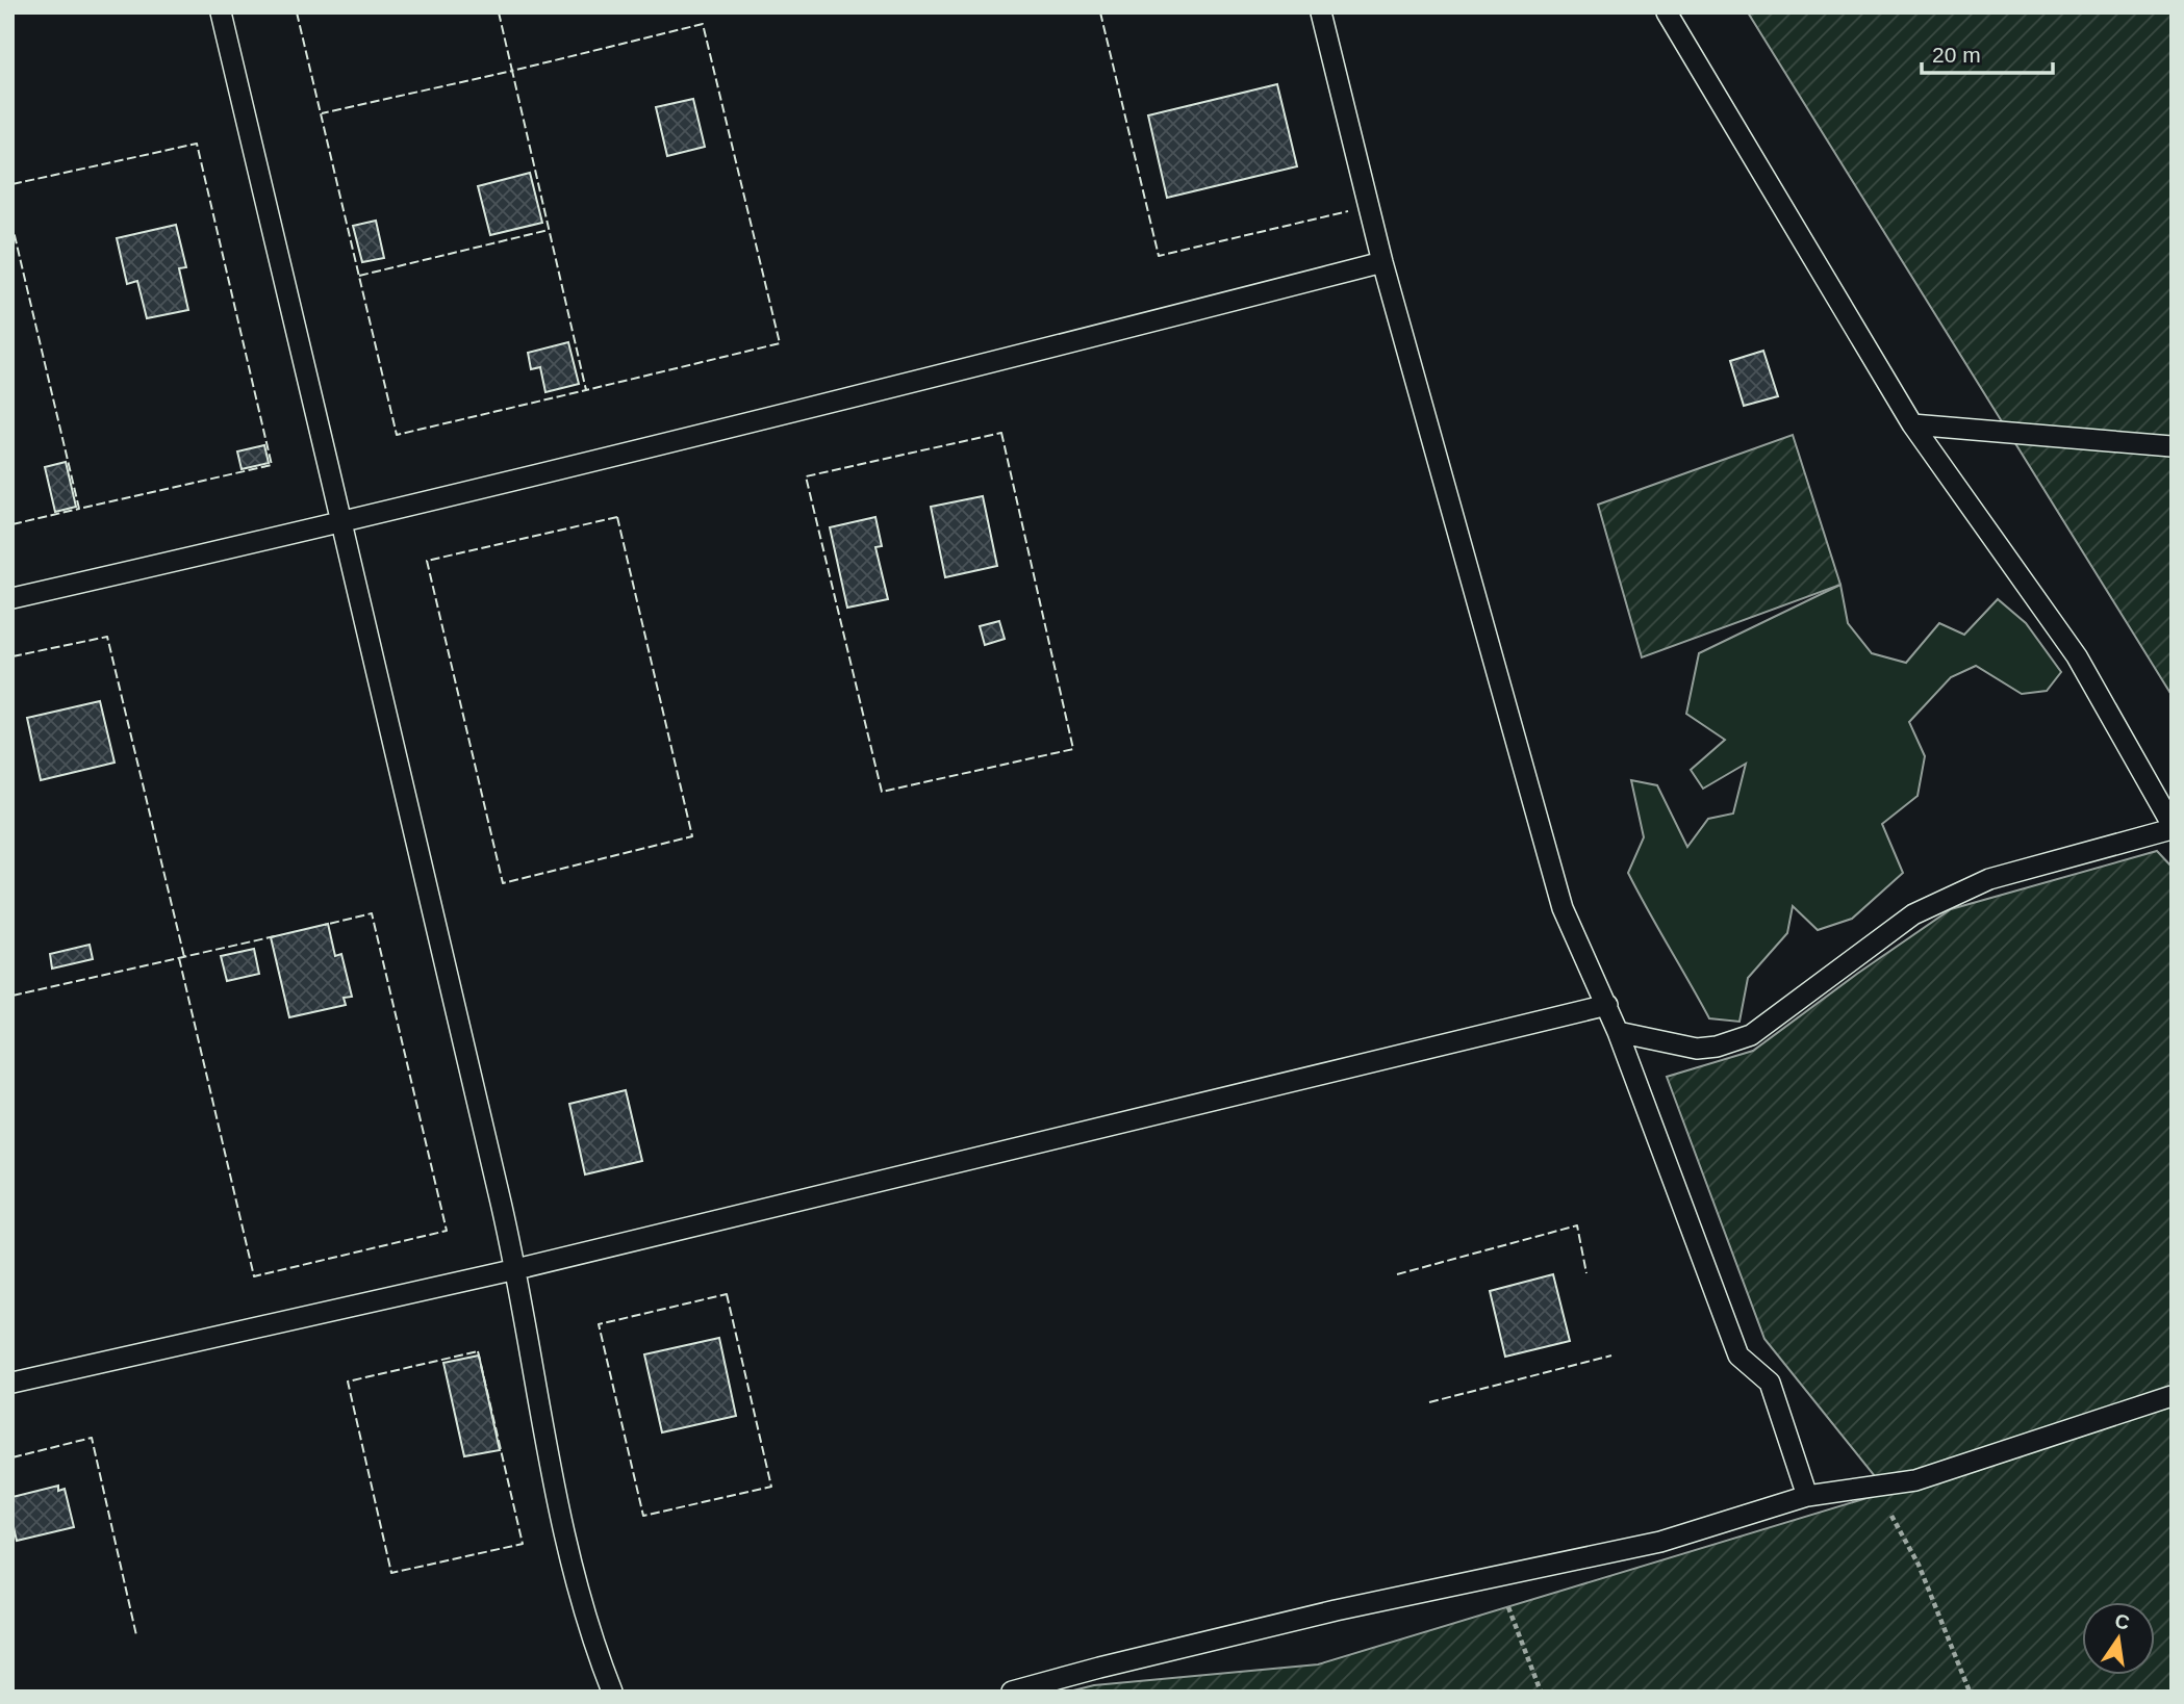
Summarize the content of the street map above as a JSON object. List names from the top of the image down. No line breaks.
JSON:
{"scale_bar":"20 m","north":"top"}
